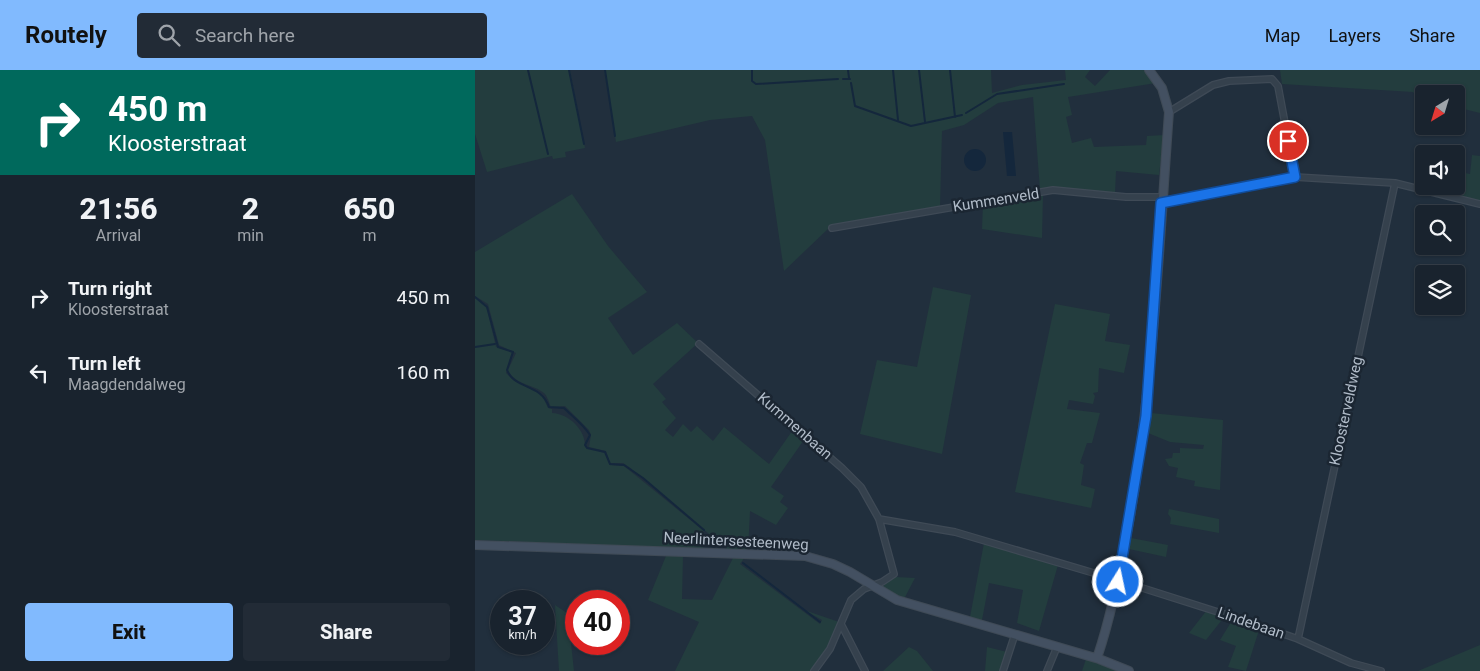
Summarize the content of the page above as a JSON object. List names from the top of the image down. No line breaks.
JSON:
{"streets":{"street":["Kummenveld","Kloosterveldweg","Kummenbaan","Neerlintersesteenweg","Lindebaan"]},"crossings":[["Kummenveld","Kloosterveldweg"],["Kloosterveldweg","Lindebaan"],["Kummenbaan","Neerlintersesteenweg"]],"north":"bottom left","page":{"header":"Routely","search":"Search here","nav":["Map","Layers","Share"],"turn":["450 m","Kloosterstraat"],"eta":["21:56","Arrival","2","min","650","m"],"list":[{"name":"Turn right","note":"Kloosterstraat","value":"450 m"},{"name":"Turn left","note":"Maagdendalweg","value":"160 m"}],"speed":"37 km/h","limit":"40","buttons":["Exit","Share"]}}
